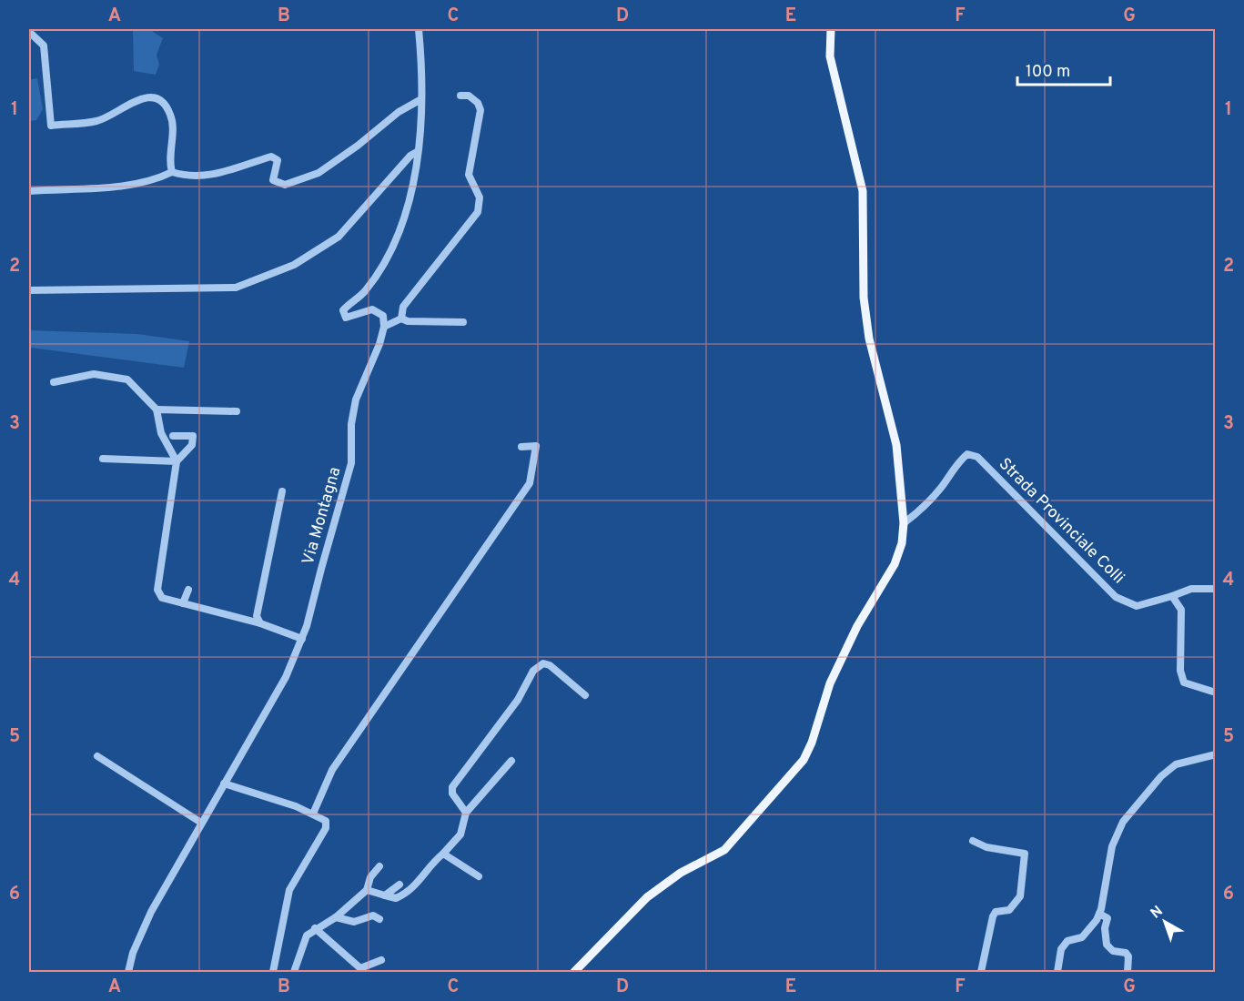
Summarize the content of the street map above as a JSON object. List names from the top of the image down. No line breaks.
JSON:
{"streets":{"street":["Via Montagna","Strada Provinciale Colli"]},"scale_bar":"100 m","north":"top left","grid":{"columns":["A","B","C","D","E","F","G"],"rows":["1","2","3","4","5","6"]}}
